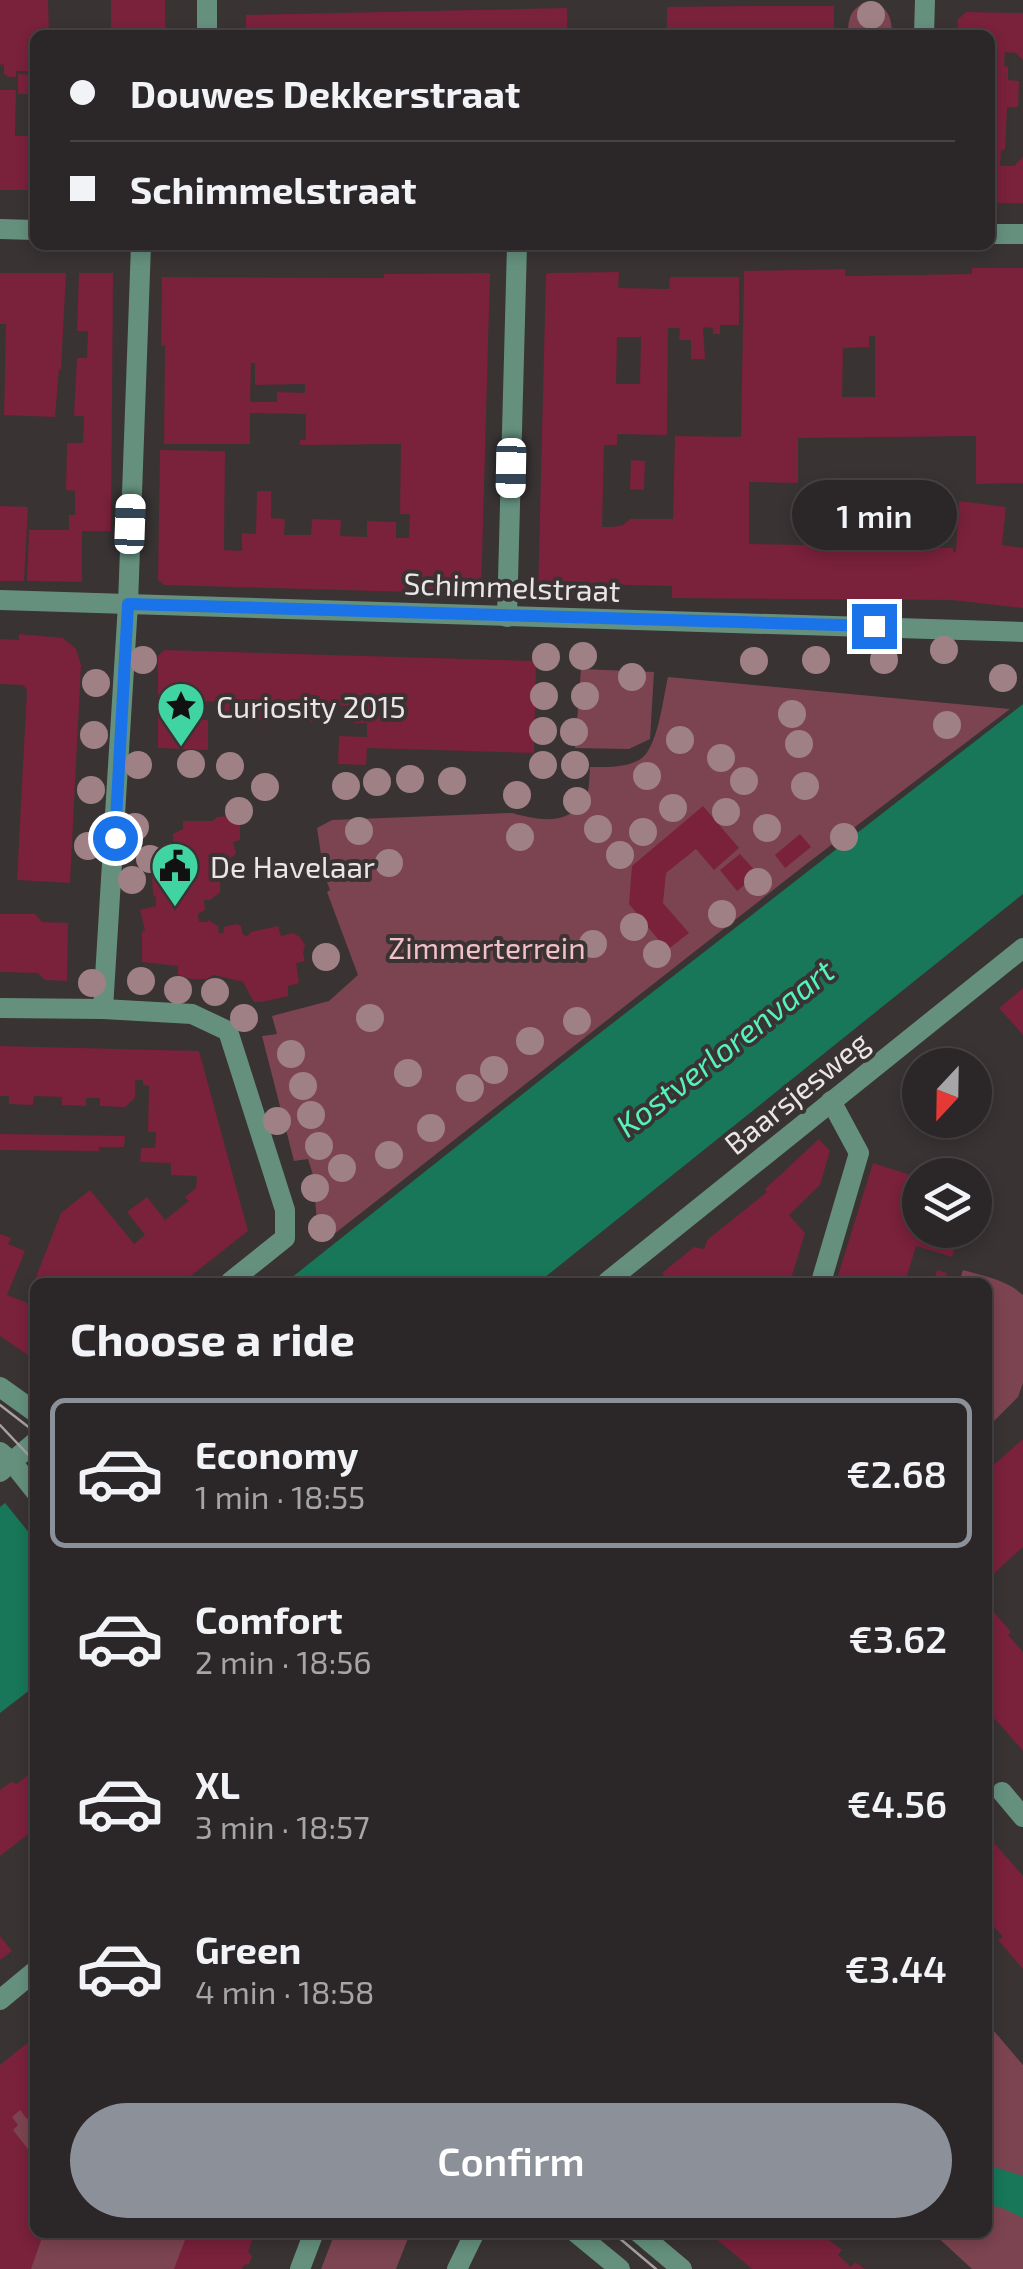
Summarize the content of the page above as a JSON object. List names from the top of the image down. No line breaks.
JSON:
{"streets":{"street":["Schimmelstraat","Baarsjesweg"]},"water":["Kostverlorenvaart"],"parks":["Zimmerterrein"],"places":{"place":["Curiosity 2015"],"public building":["De Havelaar"]},"north":"bottom","page":{"banner":["Douwes Dekkerstraat","Schimmelstraat"],"bubble":"1 min","heading":"Choose a ride","list":[{"name":"Economy","note":"1 min · 18:55","value":"€2.68"},{"name":"Comfort","note":"2 min · 18:56","value":"€3.62"},{"name":"XL","note":"3 min · 18:57","value":"€4.56"},{"name":"Green","note":"4 min · 18:58","value":"€3.44"}],"buttons":"Confirm"}}
